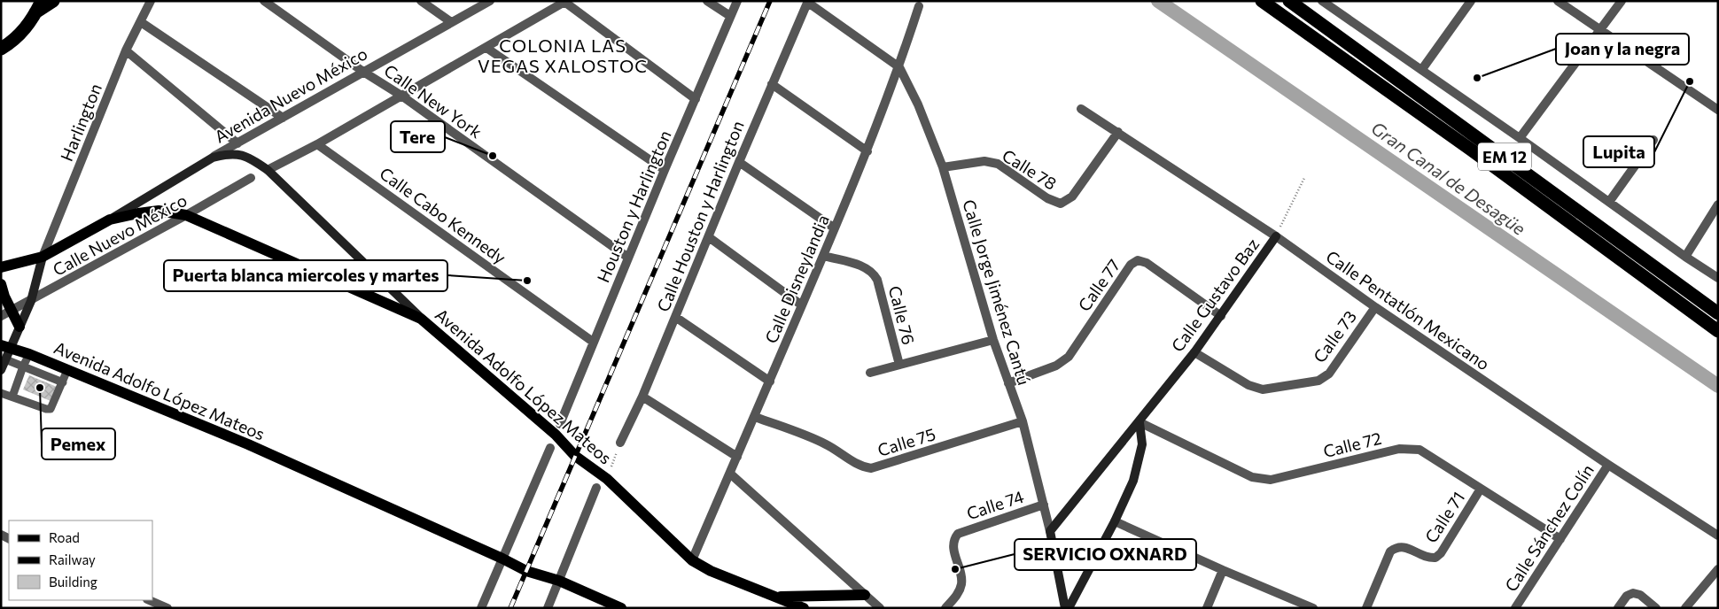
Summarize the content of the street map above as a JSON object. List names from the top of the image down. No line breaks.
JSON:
{"streets":{"highway":["EM 12"],"main road":["Avenida Adolfo López Mateos"],"street":["Avenida Nuevo México","Calle New York","Harlington","Calle 78","Houston y Harlington","Calle Cabo Kennedy","Calle Houston y Harlington","Calle Nuevo México","Calle Disneylandia","Calle 77","Calle Jorge Jiménez Cantú","Calle Gustavo Baz","Calle Pentatlón Mexicano","Calle 76","Calle 73","Calle 75","Calle 72","Calle 74","Calle 71","Calle Sánchez Colín"]},"crossings":[["Avenida Nuevo México","Calle New York"],["Avenida Nuevo México","Avenida Adolfo López Mateos"],["Calle New York","Houston y Harlington"],["Harlington","Avenida Adolfo López Mateos"],["Calle 78","Calle Jorge Jiménez Cantú"],["Calle 78","Calle Pentatlón Mexicano"],["Houston y Harlington","Calle Cabo Kennedy"],["Calle Nuevo México","Avenida Adolfo López Mateos"],["Calle Disneylandia","Calle Jorge Jiménez Cantú"],["Calle Disneylandia","Calle 76"],["Calle Disneylandia","Avenida Adolfo López Mateos"],["Calle Disneylandia","Calle 75"],["Calle 77","Calle Jorge Jiménez Cantú"],["Calle 77","Calle Gustavo Baz"],["Calle Jorge Jiménez Cantú","Calle Gustavo Baz"],["Calle Jorge Jiménez Cantú","Calle 76"],["Calle Jorge Jiménez Cantú","Calle 75"],["Calle Jorge Jiménez Cantú","Calle 74"],["Calle Gustavo Baz","Calle Pentatlón Mexicano"],["Calle Gustavo Baz","Calle 73"],["Calle Gustavo Baz","Calle 72"],["Calle Pentatlón Mexicano","Calle 73"],["Calle Pentatlón Mexicano","Calle Sánchez Colín"],["Calle 72","Calle 71"],["Calle 72","Calle Sánchez Colín"]],"districts":["COLONIA LAS VEGAS XALOSTOC"],"water":["Gran Canal de Desagüe"],"places":["Joan y la negra","Lupita","Tere","Puerta blanca miercoles y martes","Pemex","SERVICIO OXNARD"],"legend":["Road","Railway","Building"]}
